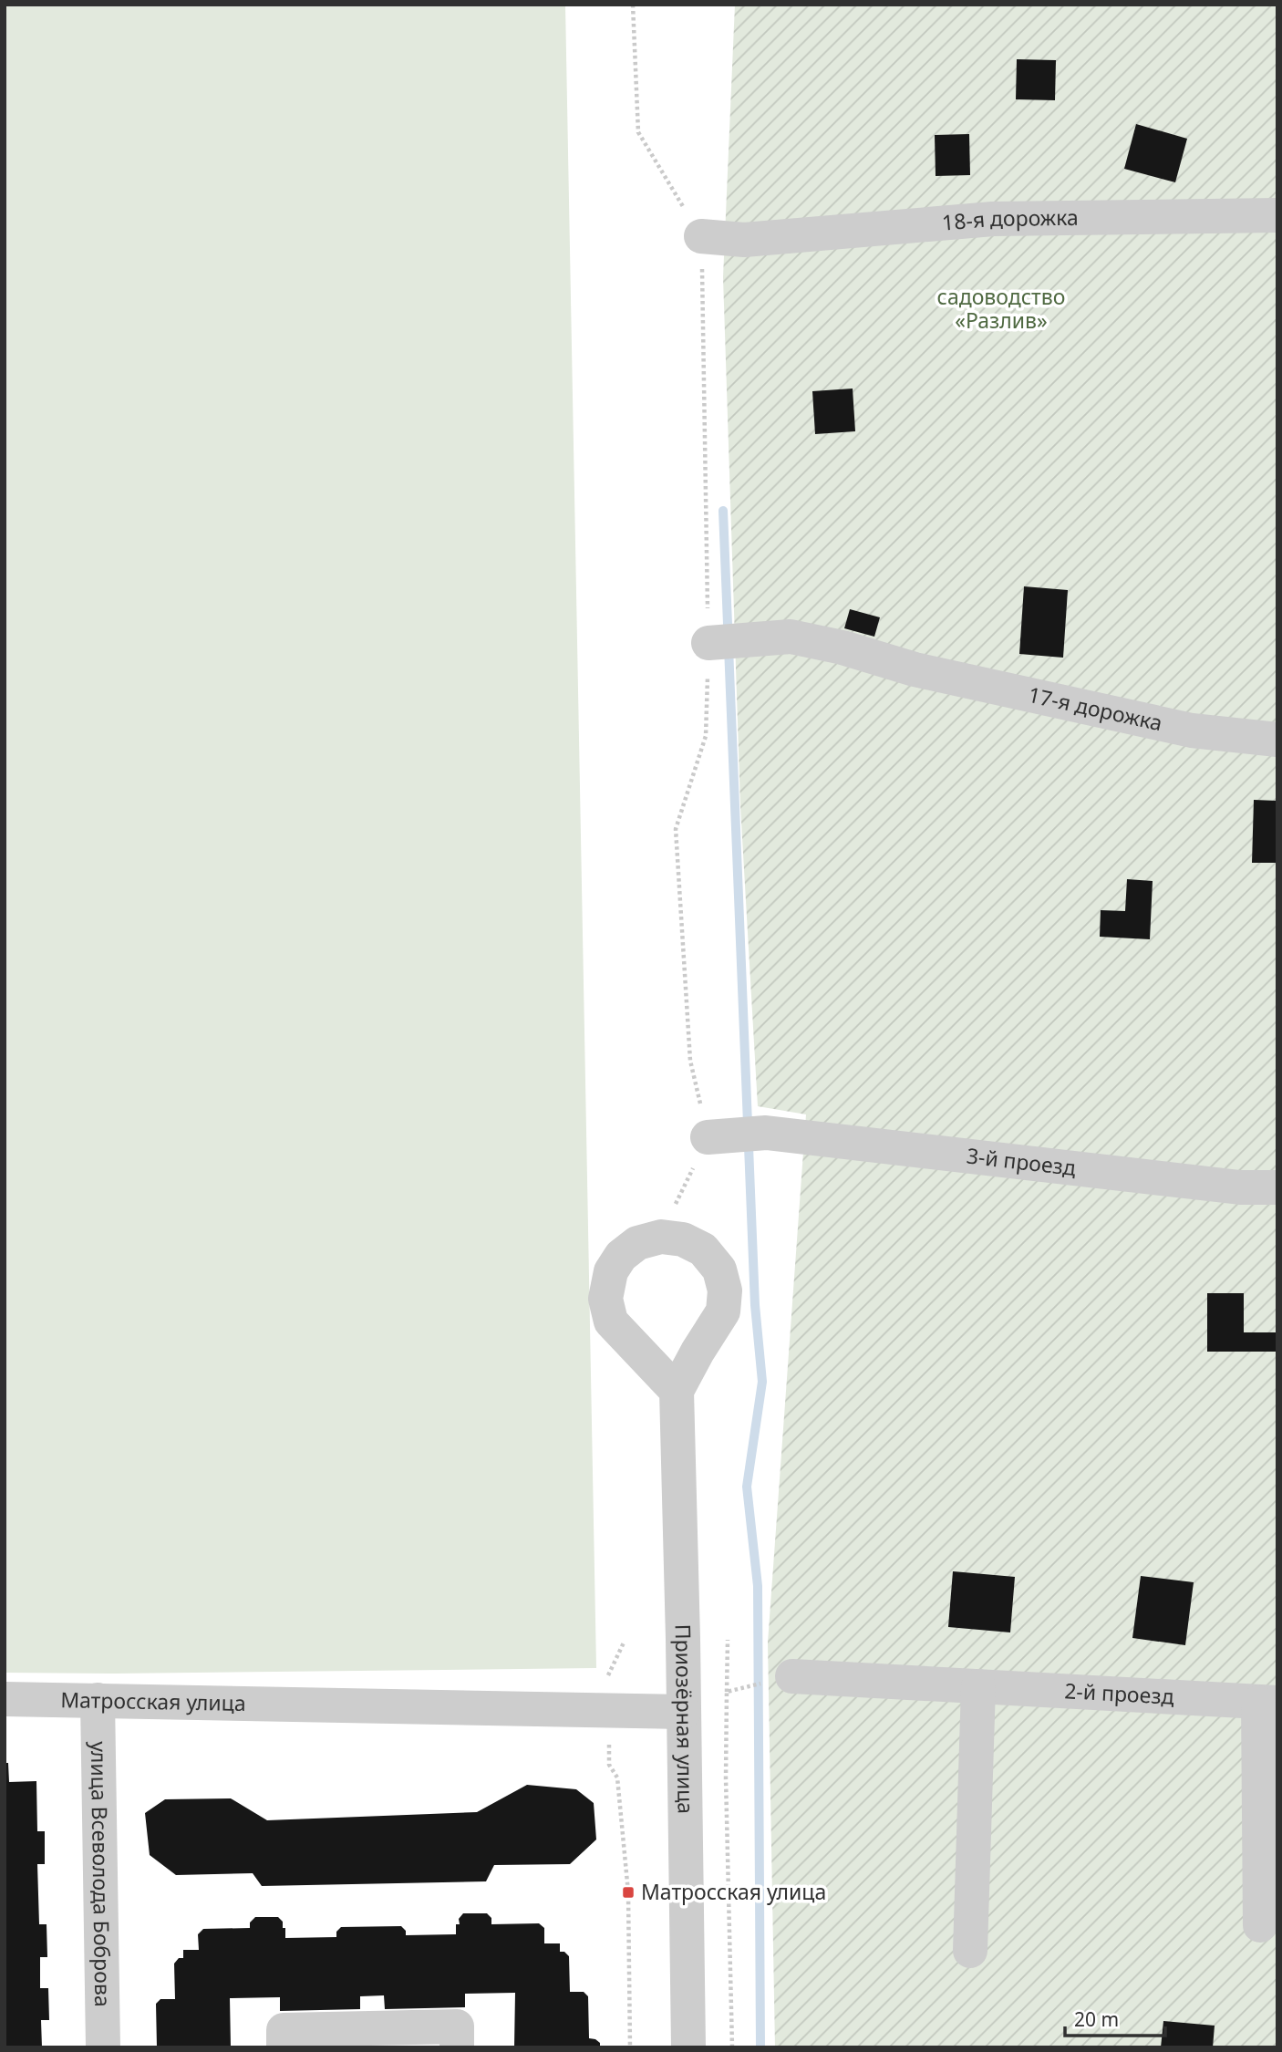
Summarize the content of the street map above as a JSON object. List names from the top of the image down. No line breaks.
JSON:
{"streets":{"street":["18-я дорожка","17-я дорожка","3-й проезд","2-й проезд","Матросская улица","Приозёрная улица","улица Всеволода Боброва"]},"crossings":[["Матросская улица","Приозёрная улица"],["Матросская улица","улица Всеволода Боброва"]],"parks":["садоводство «Разлив»"],"places":{"transit":["Матросская улица"]},"scale_bar":"20 m"}
